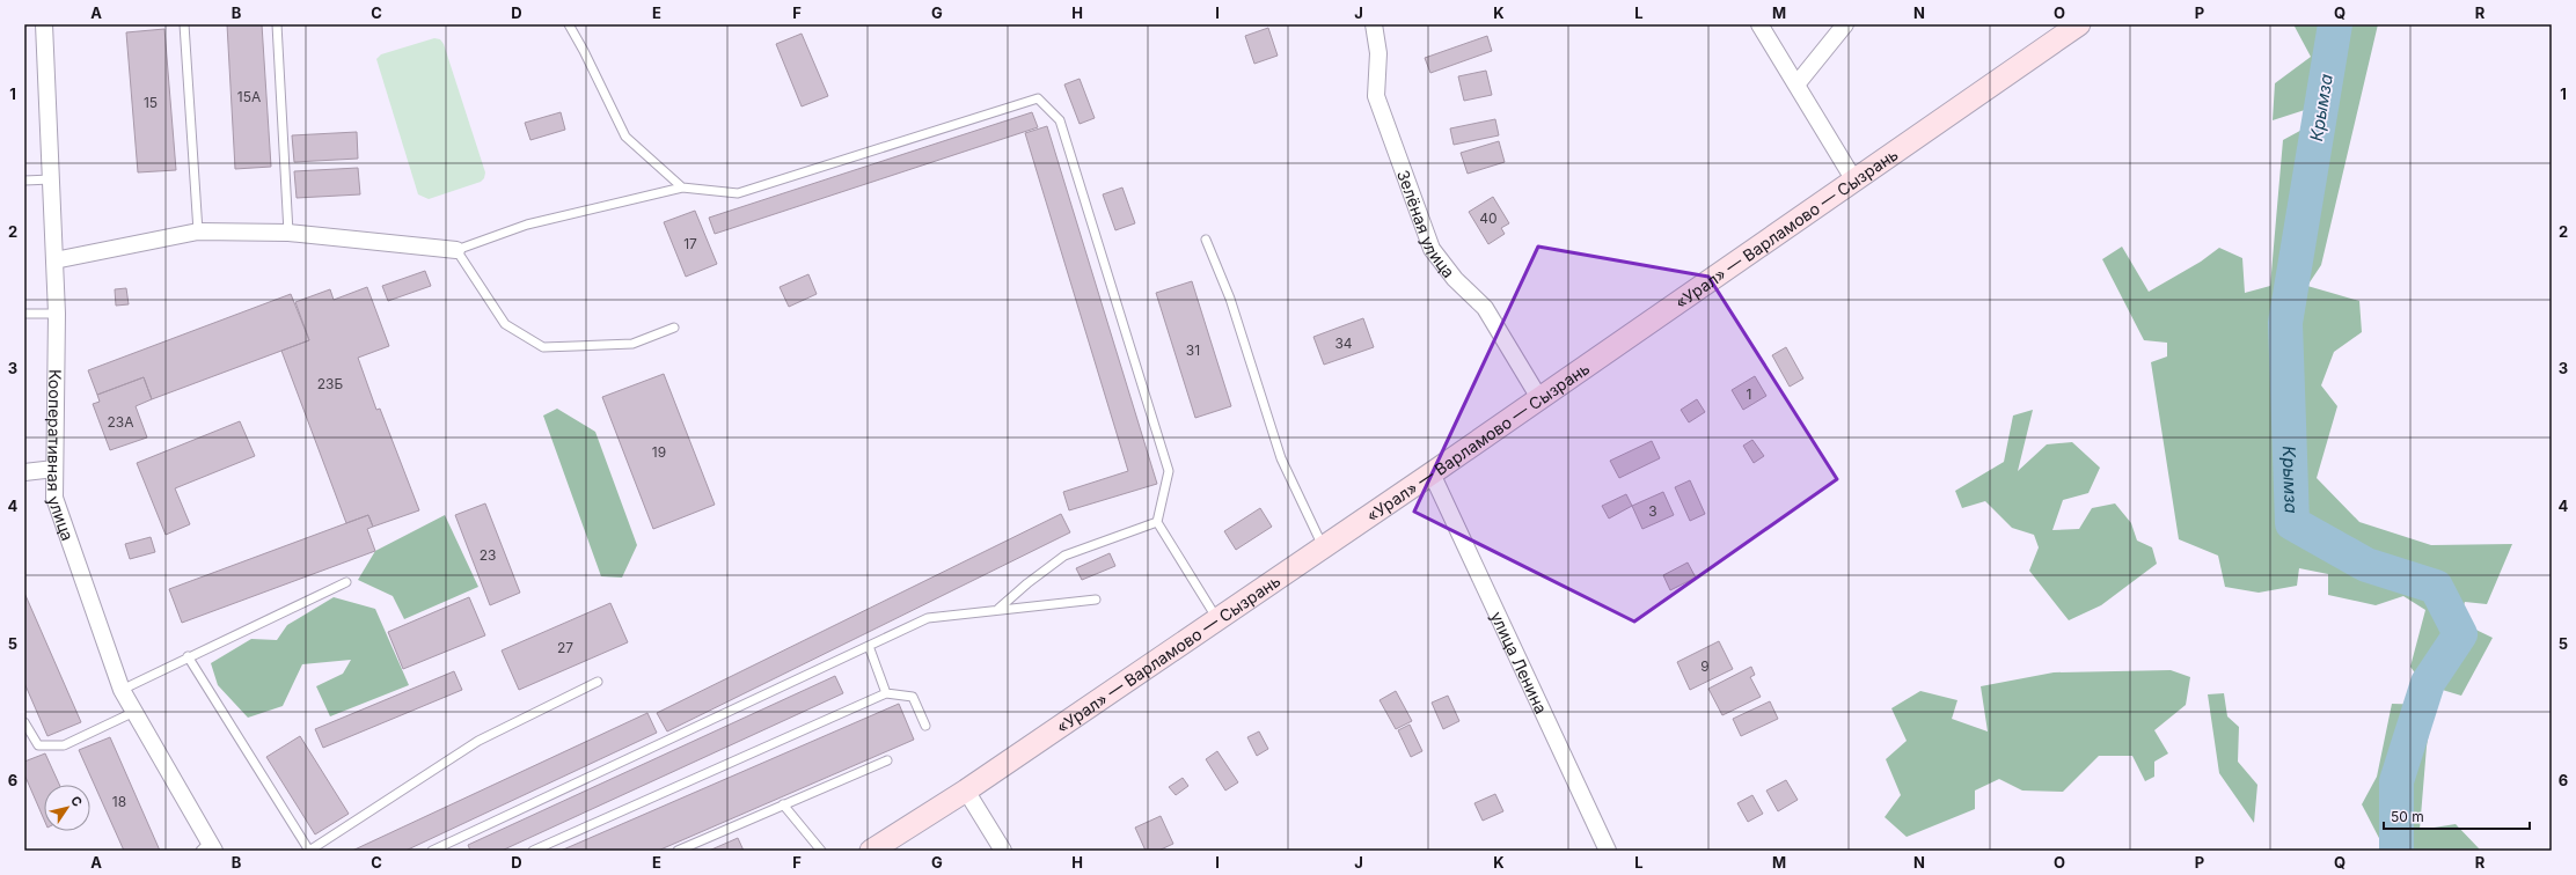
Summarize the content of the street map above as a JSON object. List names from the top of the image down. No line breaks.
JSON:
{"streets":{"main road":["«Урал» — Варламово — Сызрань"],"street":["Зелёная улица","Кооперативная улица","улица Ленина"]},"crossings":[["Зелёная улица","«Урал» — Варламово — Сызрань"],["«Урал» — Варламово — Сызрань","улица Ленина"]],"water":["Крымза"],"house_numbers":["15А","15","40","17","34","31","23Б","1","23А","19","3","23","27","9","18"],"scale_bar":"50 m","north":"top right","grid":{"columns":["A","B","C","D","E","F","G","H","I","J","K","L","M","N","O","P","Q","R"],"rows":["1","2","3","4","5","6"]}}
